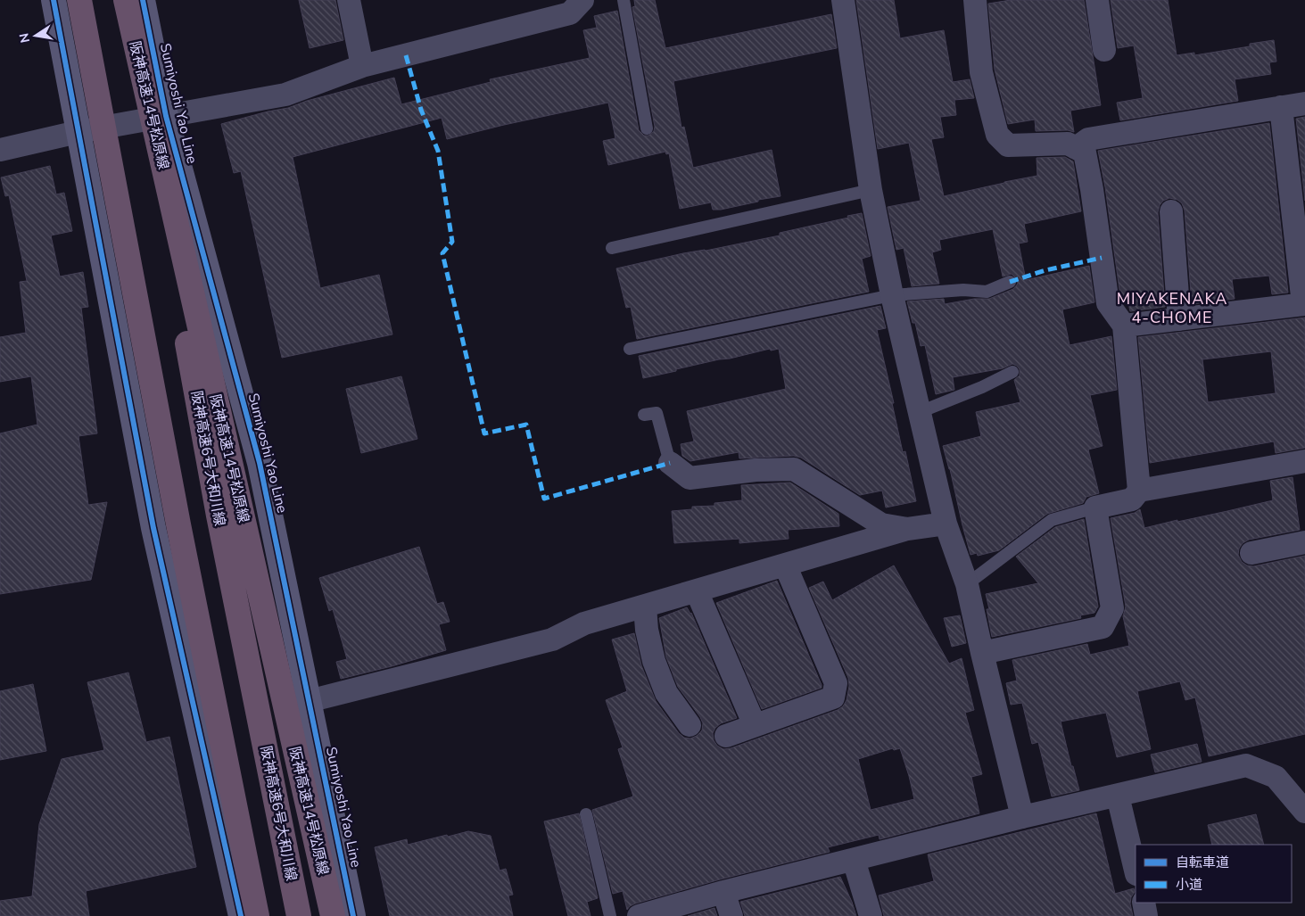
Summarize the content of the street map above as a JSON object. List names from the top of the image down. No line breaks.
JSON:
{"streets":{"highway":["阪神高速14号松原線","阪神高速6号大和川線"],"main road":["Sumiyoshi Yao Line"]},"crossings":[["阪神高速14号松原線","阪神高速6号大和川線"]],"districts":["MIYAKENAKA 4-CHOME"],"legend":["自転車道","小道"],"north":"left"}
